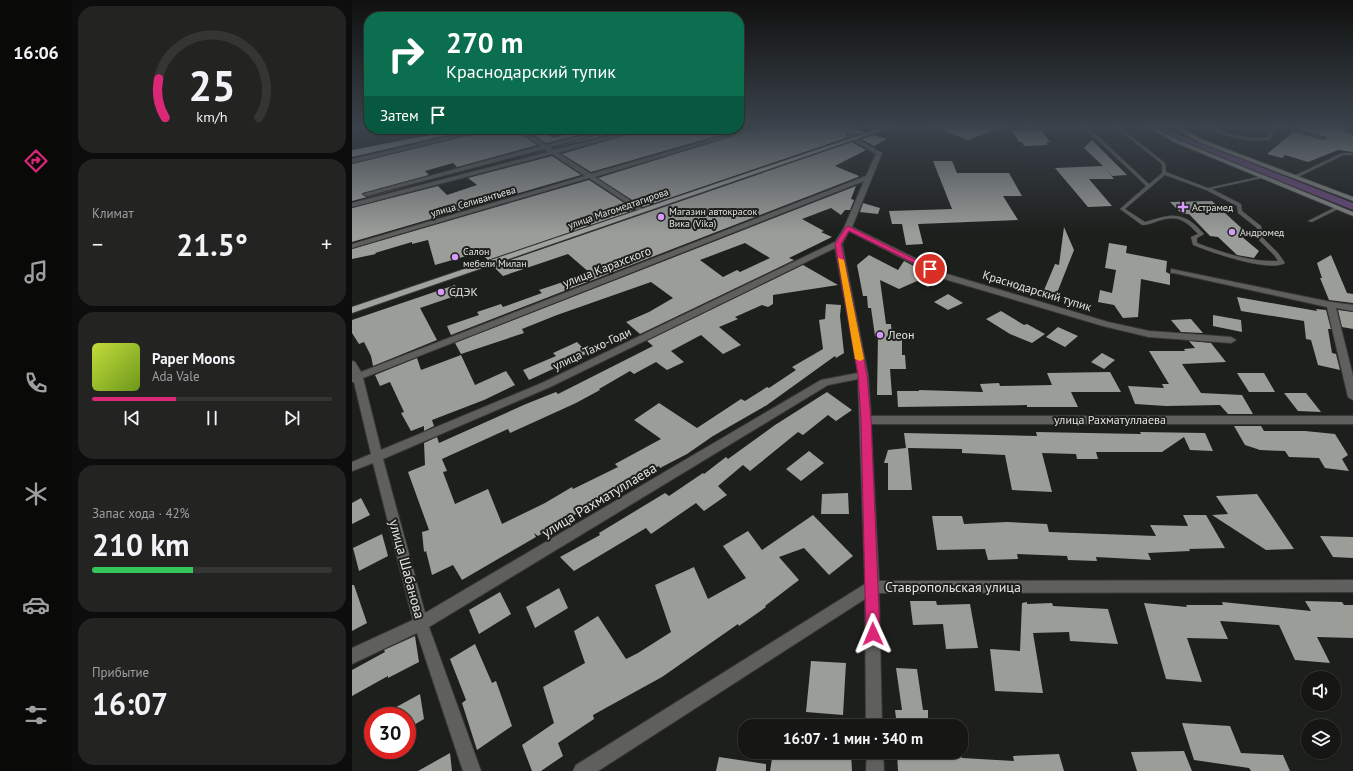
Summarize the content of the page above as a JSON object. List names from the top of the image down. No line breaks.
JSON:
{"streets":{"main road":["улица Магомедтагирова"],"street":["улица Селивантьева","улица Карахского","Краснодарский тупик","улица Тахо-Годи","улица Рахматуллаева","улица Шабанова","Ставропольская улица"]},"crossings":[["улица Карахского","улица Шабанова"],["улица Тахо-Годи","улица Шабанова"],["улица Рахматуллаева","улица Шабанова"]],"places":{"health":["Астрамед"],"other":["Магазин автокрасок Вика (Vika)","Андромед","Салон мебели Милан","СДЭК","Леон"]},"page":{"tabs":"16:06","turn":["270 m","Краснодарский тупик"],"then":"Затем","tile":["Климат",["Запас хода · 42%","210 km"],["Прибытие","16:07"]],"heat":["−","21.5°","+"],"song":["Paper Moons","Ada Vale"],"limit":"30","trip":"16:07 · 1 мин · 340 m","gauge":["25","km/h"]}}
